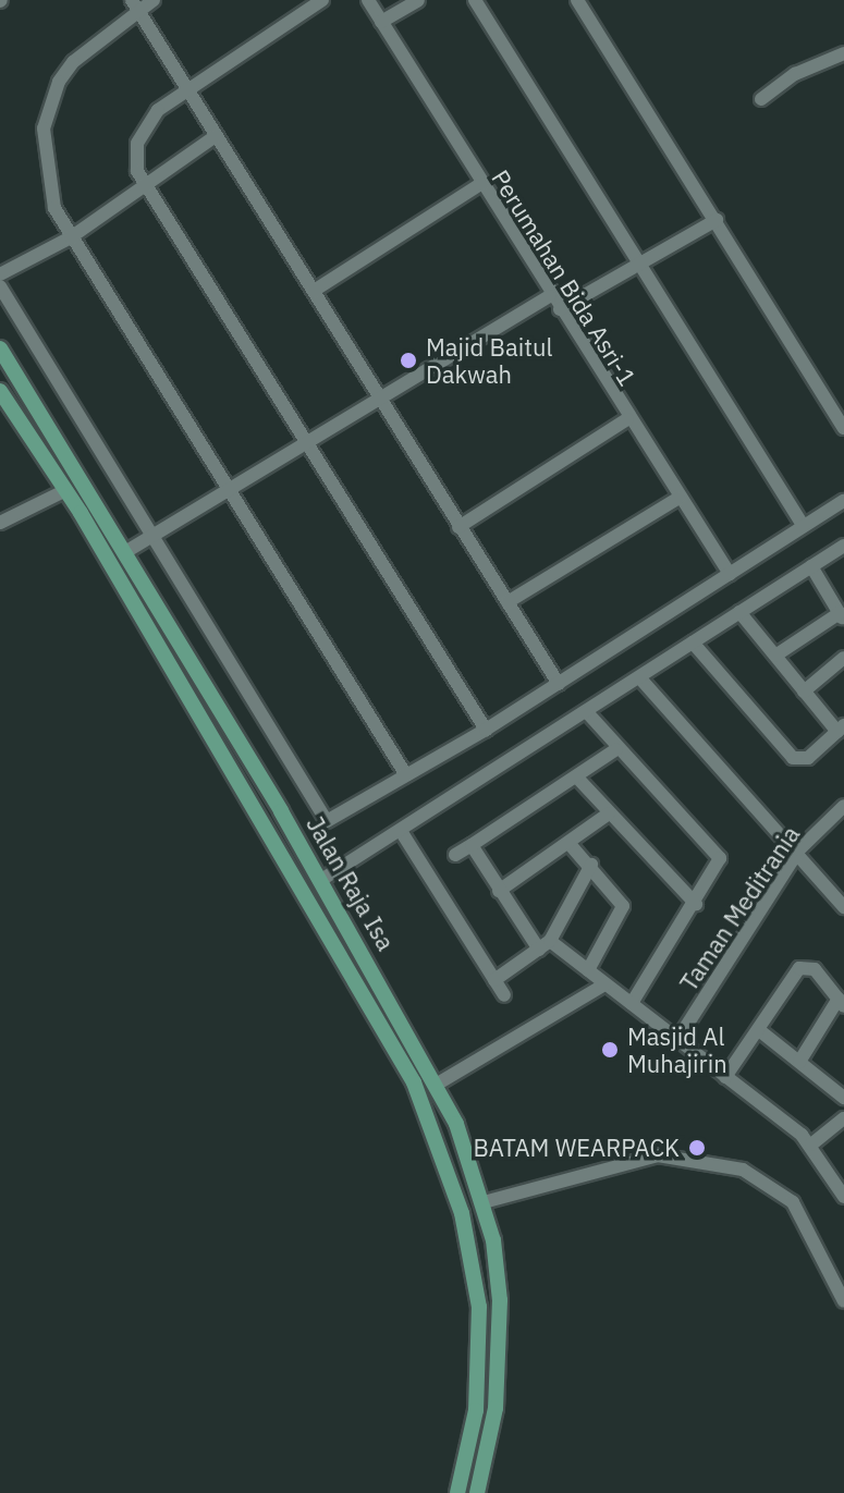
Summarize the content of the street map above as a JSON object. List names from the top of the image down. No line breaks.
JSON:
{"streets":{"main road":["Jalan Raja Isa"],"street":["Perumahan Bida Asri-1","Taman Meditrania"]},"places":["Majid Baitul Dakwah","Masjid Al Muhajirin","BATAM WEARPACK"]}
